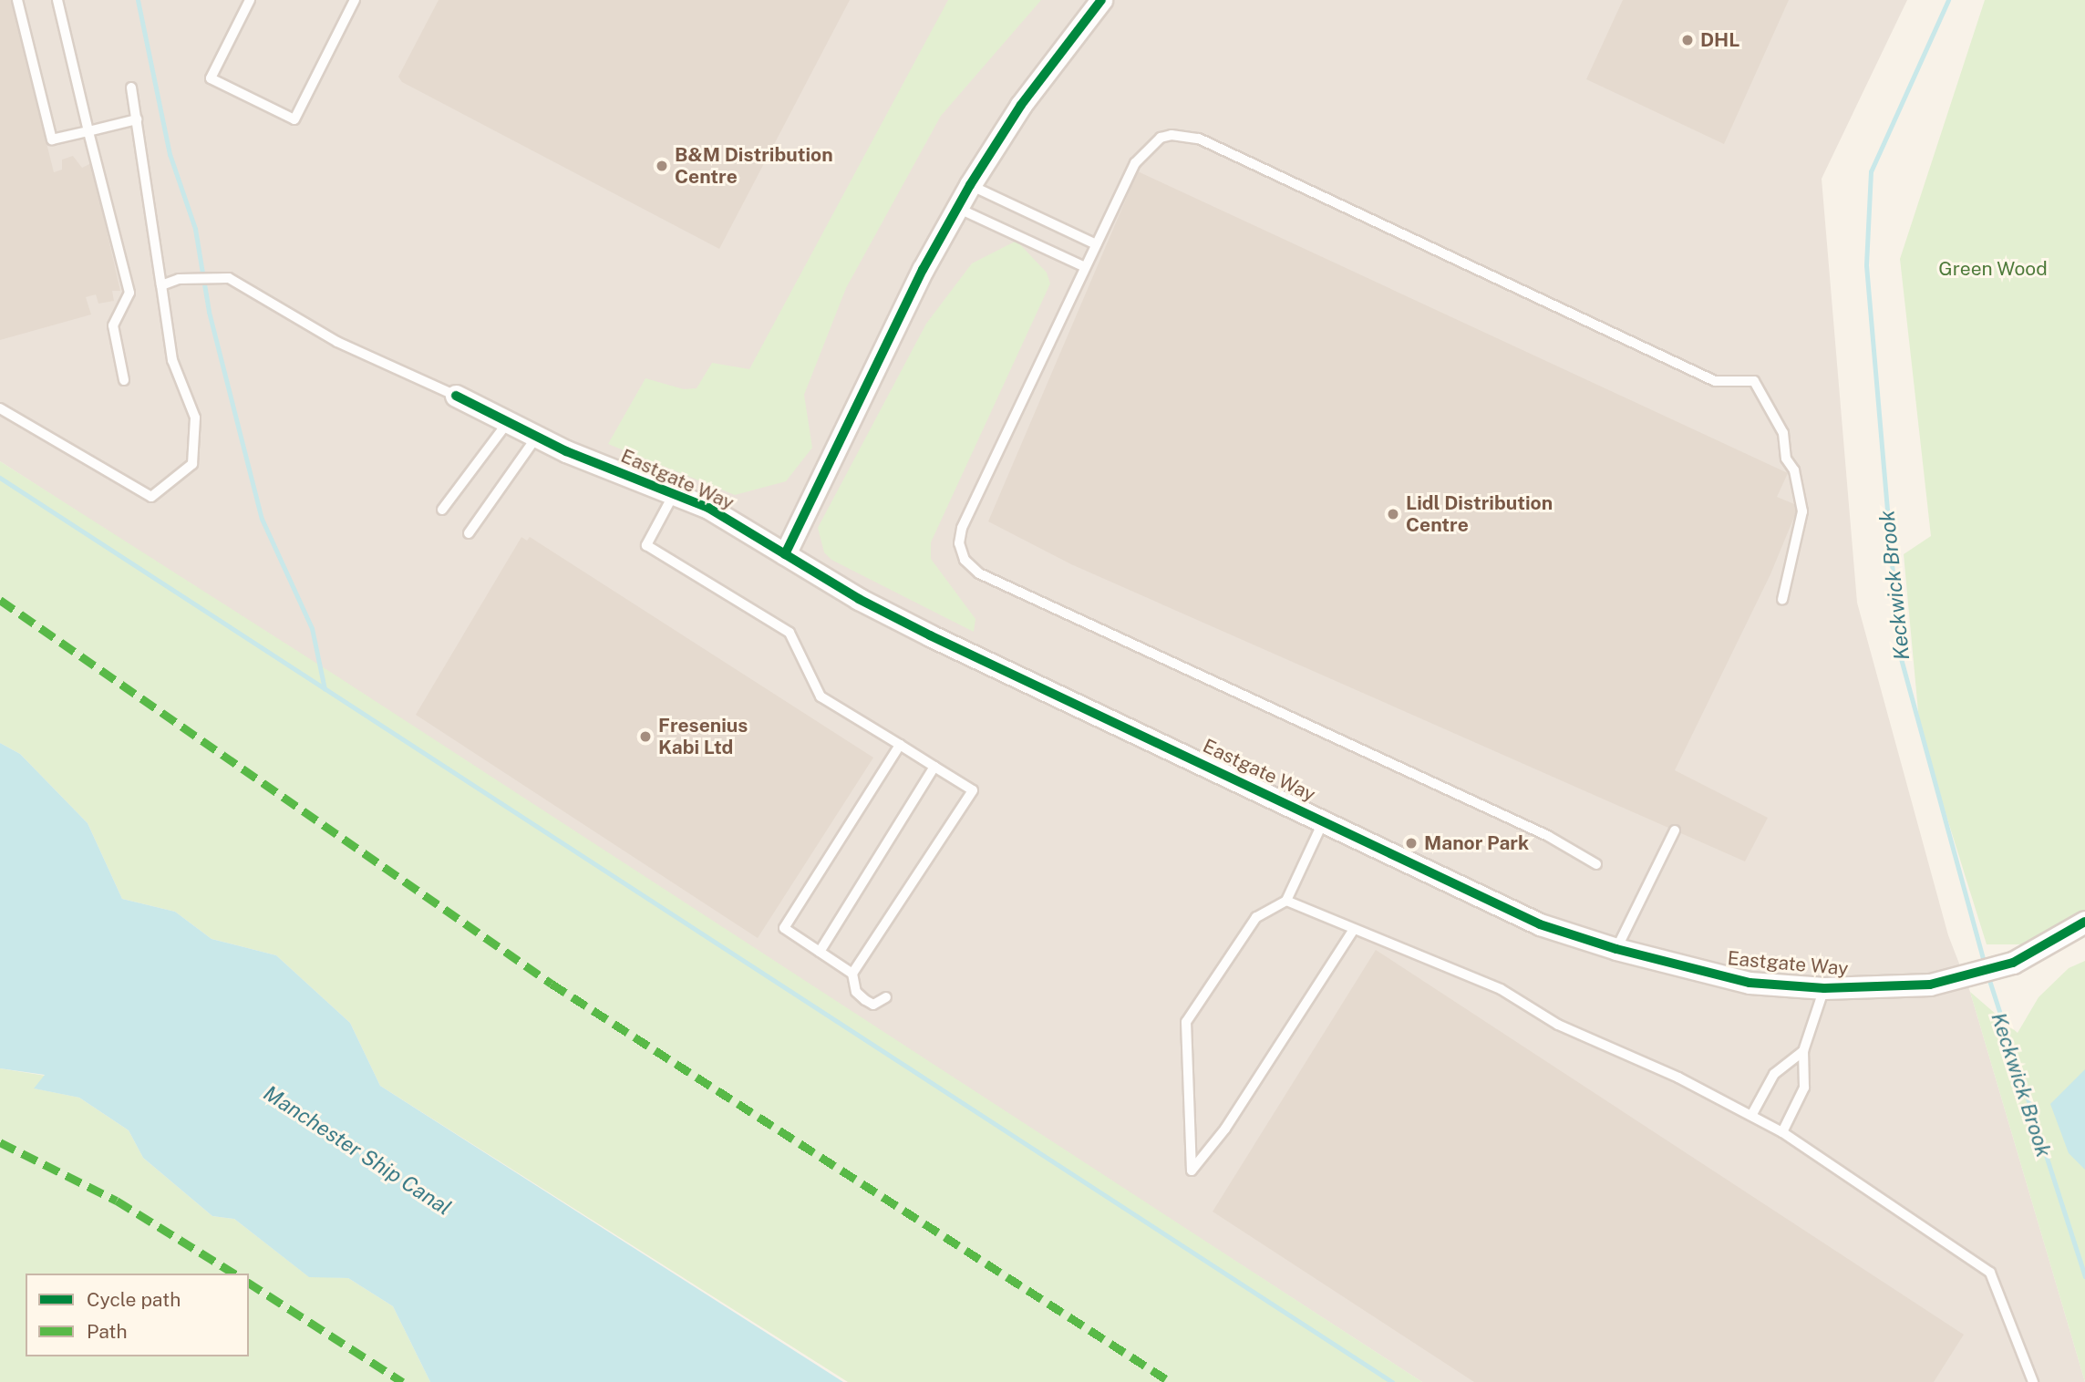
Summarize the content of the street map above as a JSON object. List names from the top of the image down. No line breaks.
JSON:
{"streets":{"street":["Eastgate Way"]},"water":["Keckwick Brook","Manchester Ship Canal"],"parks":["Green Wood"],"places":["DHL","B&M Distribution Centre","Lidl Distribution Centre","Fresenius Kabi Ltd","Manor Park"],"legend":["Cycle path","Path"]}
